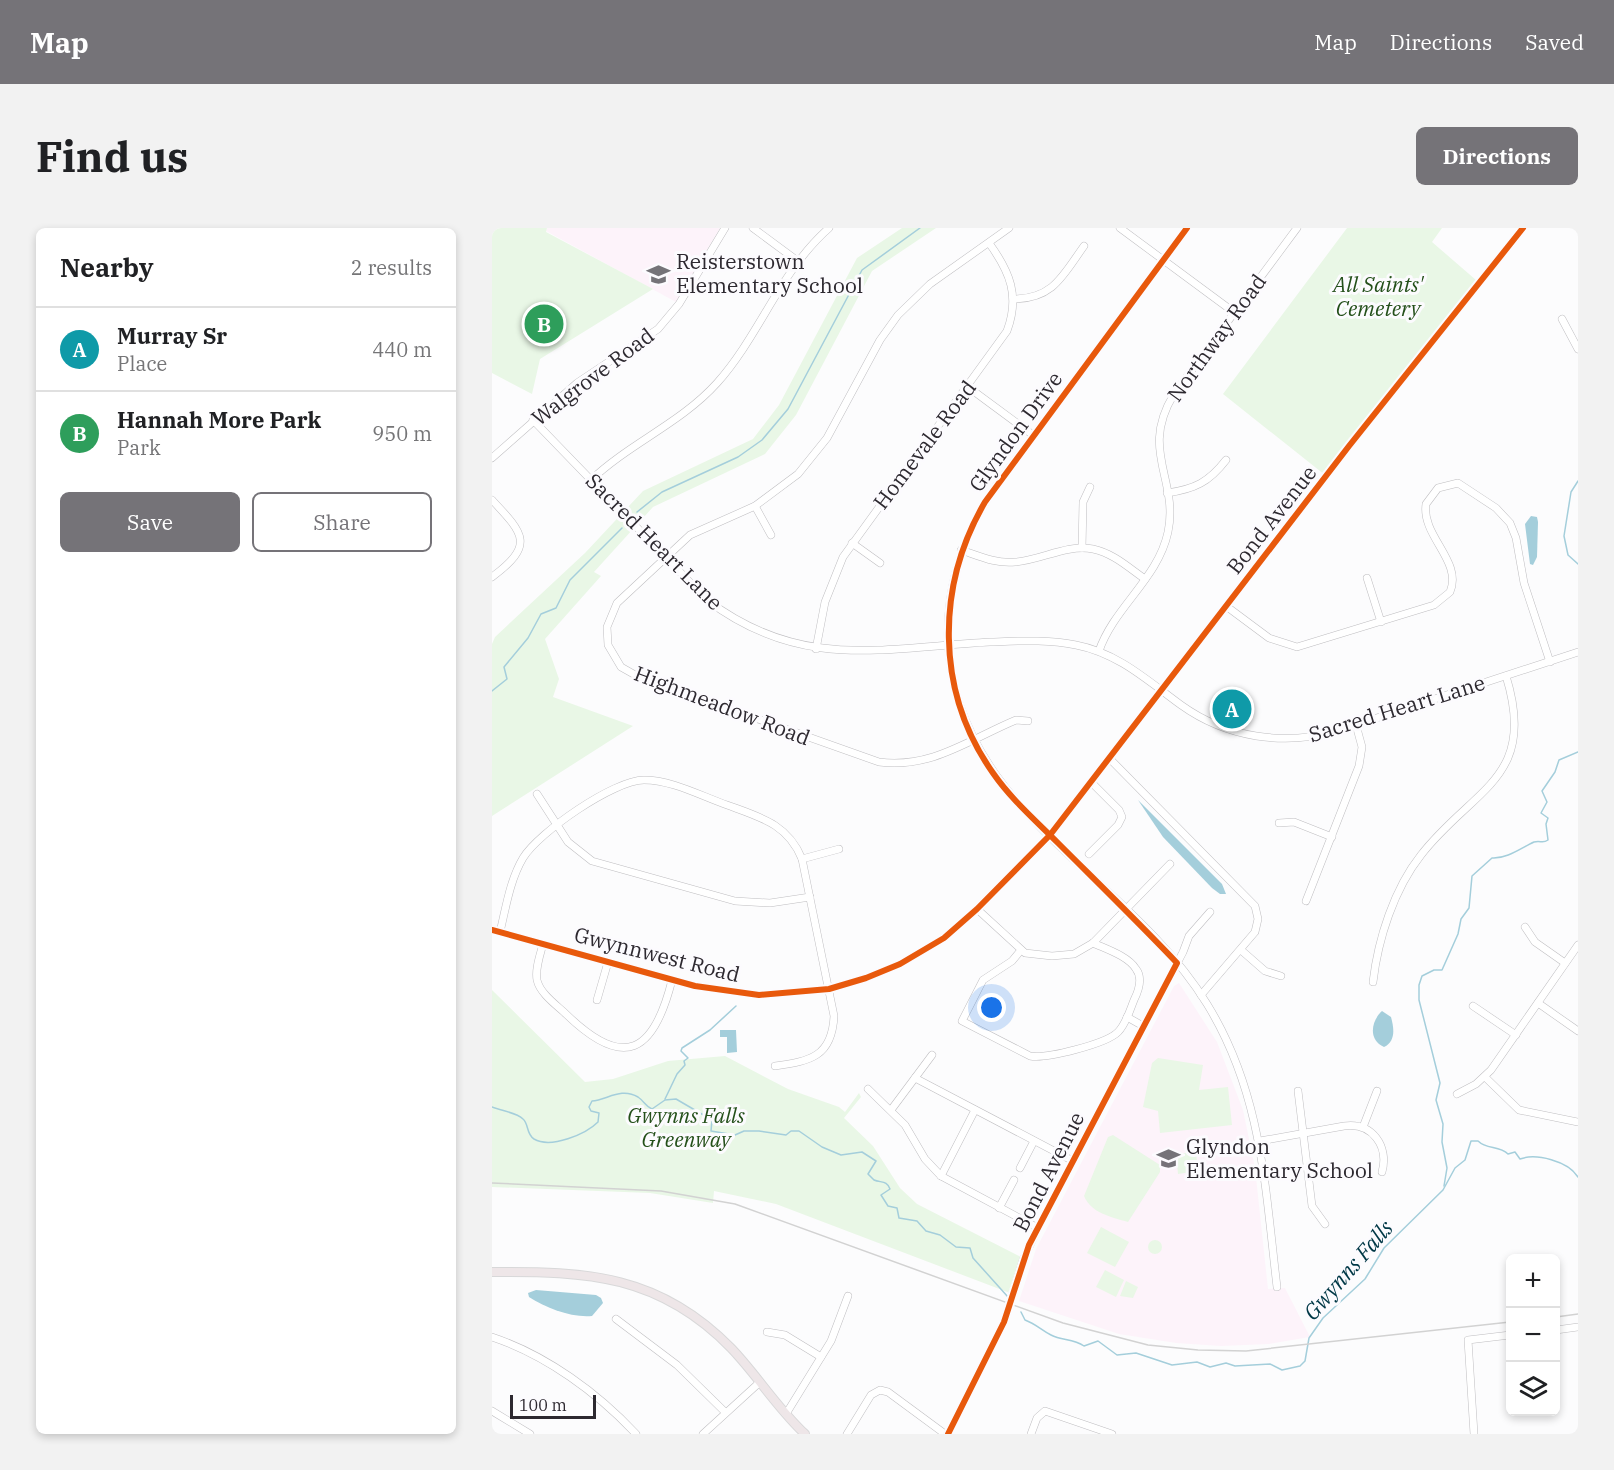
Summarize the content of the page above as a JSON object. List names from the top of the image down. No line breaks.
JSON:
{"streets":{"street":["Northway Road","Walgrove Road","Glyndon Drive","Homevale Road","Bond Avenue","Sacred Heart Lane","Highmeadow Road","Gwynnwest Road"]},"crossings":[["Northway Road","Sacred Heart Lane"],["Walgrove Road","Sacred Heart Lane"],["Glyndon Drive","Bond Avenue"],["Glyndon Drive","Sacred Heart Lane"],["Glyndon Drive","Highmeadow Road"],["Glyndon Drive","Gwynnwest Road"],["Homevale Road","Sacred Heart Lane"],["Homevale Road","Highmeadow Road"],["Bond Avenue","Sacred Heart Lane"],["Bond Avenue","Gwynnwest Road"],["Sacred Heart Lane","Highmeadow Road"]],"water":["Gwynns Falls"],"parks":["All Saints' Cemetery","Gwynns Falls Greenway"],"places":{"school or university":["Reisterstown Elementary School","Glyndon Elementary School"]},"scale_bar":"100 m","page":{"header":"Map","nav":["Map","Directions","Saved"],"buttons":["Directions",["Save","Share"]],"title":"Find us","heading":["Nearby","2 results"],"pins":["B","A"],"list":[{"mark":"A","name":"Murray Sr","note":"Place","value":"440 m"},{"mark":"B","name":"Hannah More Park","note":"Park","value":"950 m"}],"map_buttons":["+","−"],"scale":"100 m"}}
